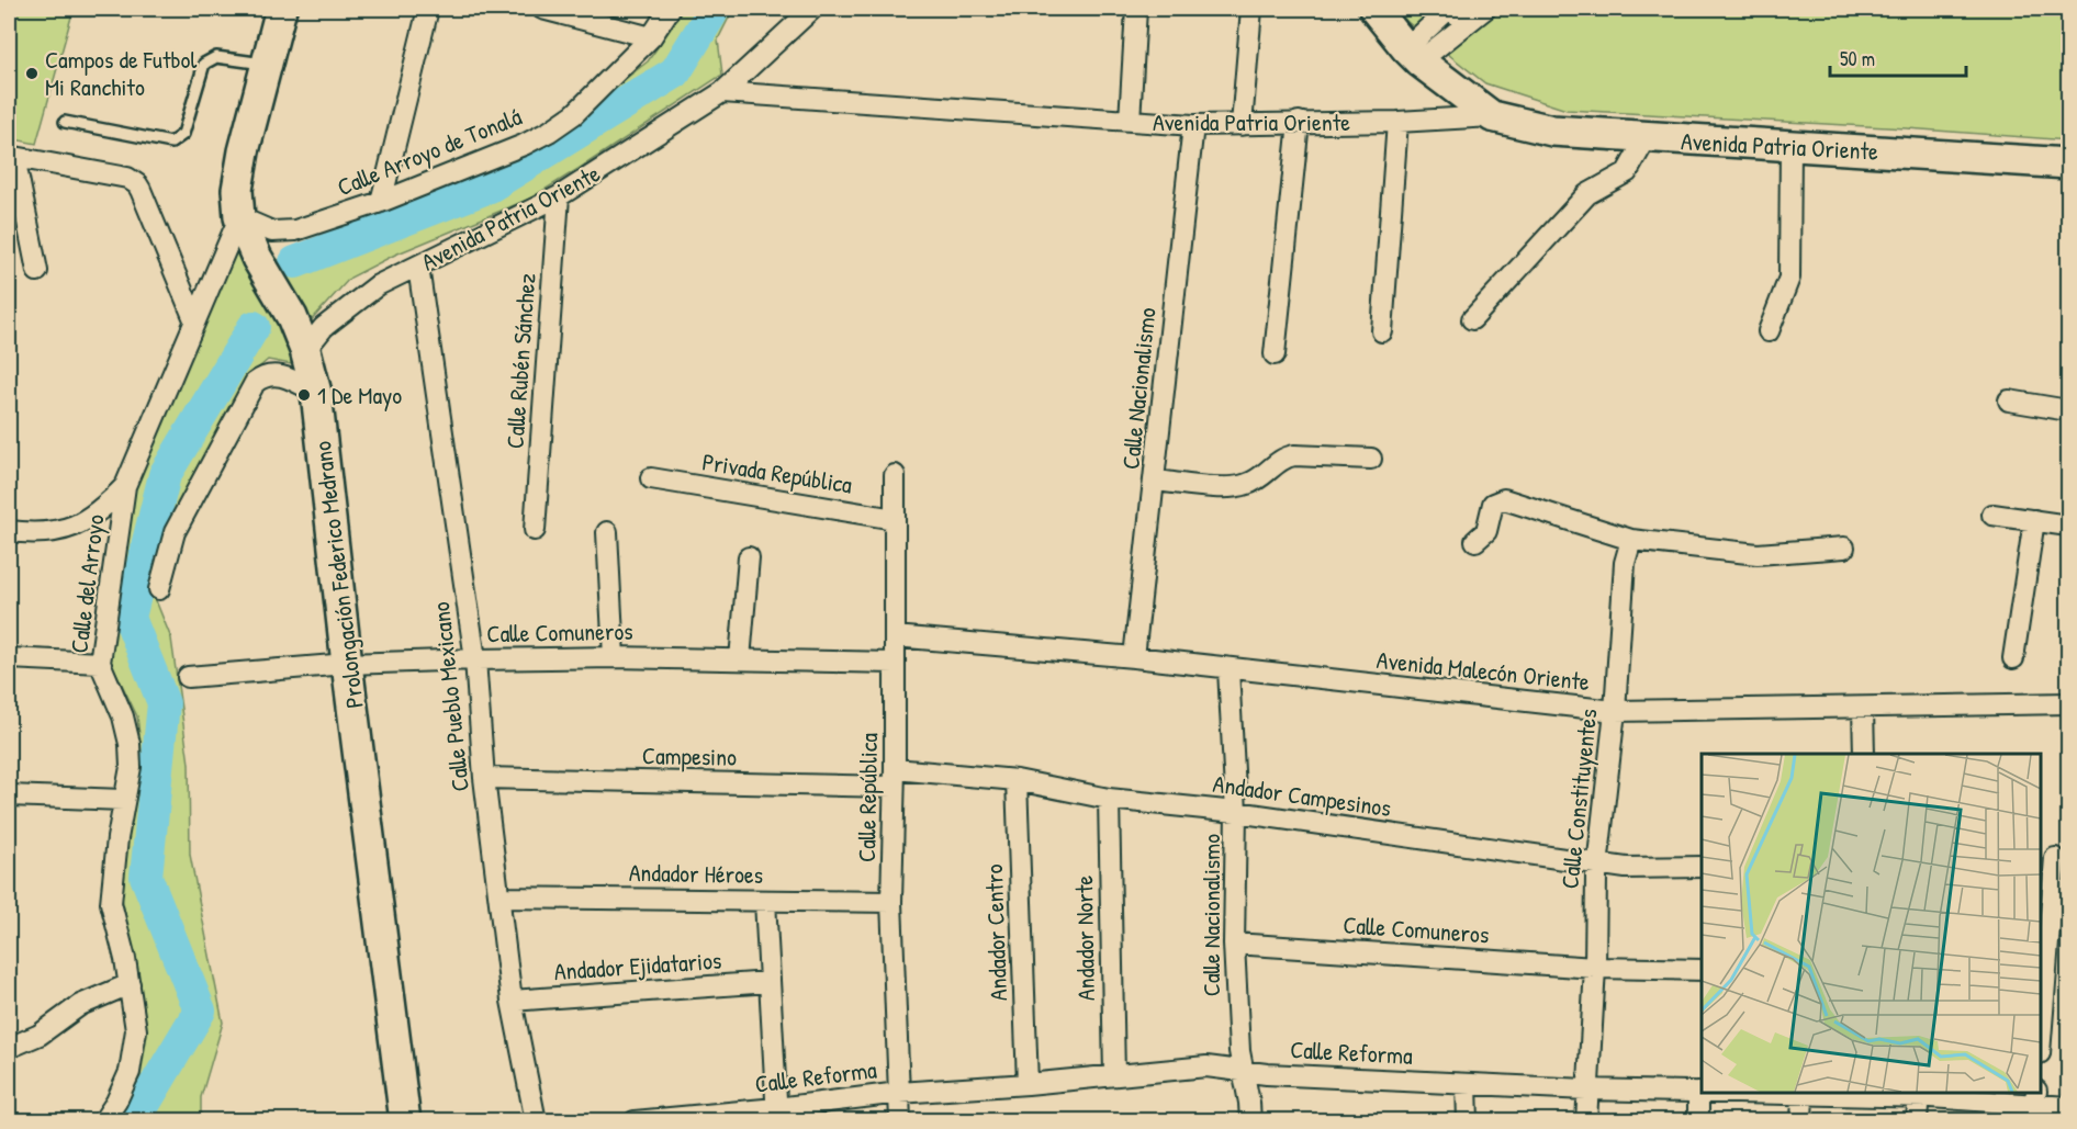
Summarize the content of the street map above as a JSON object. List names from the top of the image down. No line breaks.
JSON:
{"streets":{"street":["Avenida Patria Oriente","Calle Arroyo de Tonalá","Calle Rubén Sánchez","Calle Nacionalismo","Privada República","Prolongación Federico Medrano","Calle del Arroyo","Calle Comuneros","Avenida Malecón Oriente","Calle Pueblo Mexicano","Campesino","Andador Campesinos","Calle República","Calle Constituyentes","Andador Héroes","Andador Centro","Andador Norte","Andador Ejidatarios","Calle Reforma"]},"crossings":[["Avenida Patria Oriente","Calle Rubén Sánchez"],["Avenida Patria Oriente","Calle Nacionalismo"],["Avenida Patria Oriente","Prolongación Federico Medrano"],["Avenida Patria Oriente","Calle Pueblo Mexicano"],["Calle Arroyo de Tonalá","Prolongación Federico Medrano"],["Calle Arroyo de Tonalá","Calle del Arroyo"],["Calle Nacionalismo","Calle Comuneros"],["Calle Nacionalismo","Avenida Malecón Oriente"],["Calle Nacionalismo","Andador Campesinos"],["Calle Nacionalismo","Calle Reforma"],["Privada República","Calle República"],["Prolongación Federico Medrano","Calle del Arroyo"],["Prolongación Federico Medrano","Calle Comuneros"],["Calle Comuneros","Calle Pueblo Mexicano"],["Calle Comuneros","Calle República"],["Calle Comuneros","Calle Constituyentes"],["Avenida Malecón Oriente","Calle República"],["Avenida Malecón Oriente","Calle Constituyentes"],["Calle Pueblo Mexicano","Campesino"],["Calle Pueblo Mexicano","Andador Héroes"],["Calle Pueblo Mexicano","Andador Ejidatarios"],["Campesino","Andador Campesinos"],["Campesino","Calle República"],["Andador Campesinos","Calle República"],["Andador Campesinos","Calle Constituyentes"],["Andador Campesinos","Andador Centro"],["Andador Campesinos","Andador Norte"],["Calle República","Andador Héroes"],["Calle República","Calle Reforma"],["Calle Constituyentes","Calle Reforma"],["Andador Centro","Calle Reforma"],["Andador Norte","Calle Reforma"]],"places":["Campos de Futbol Mi Ranchito","1 De Mayo"],"scale_bar":"50 m"}
